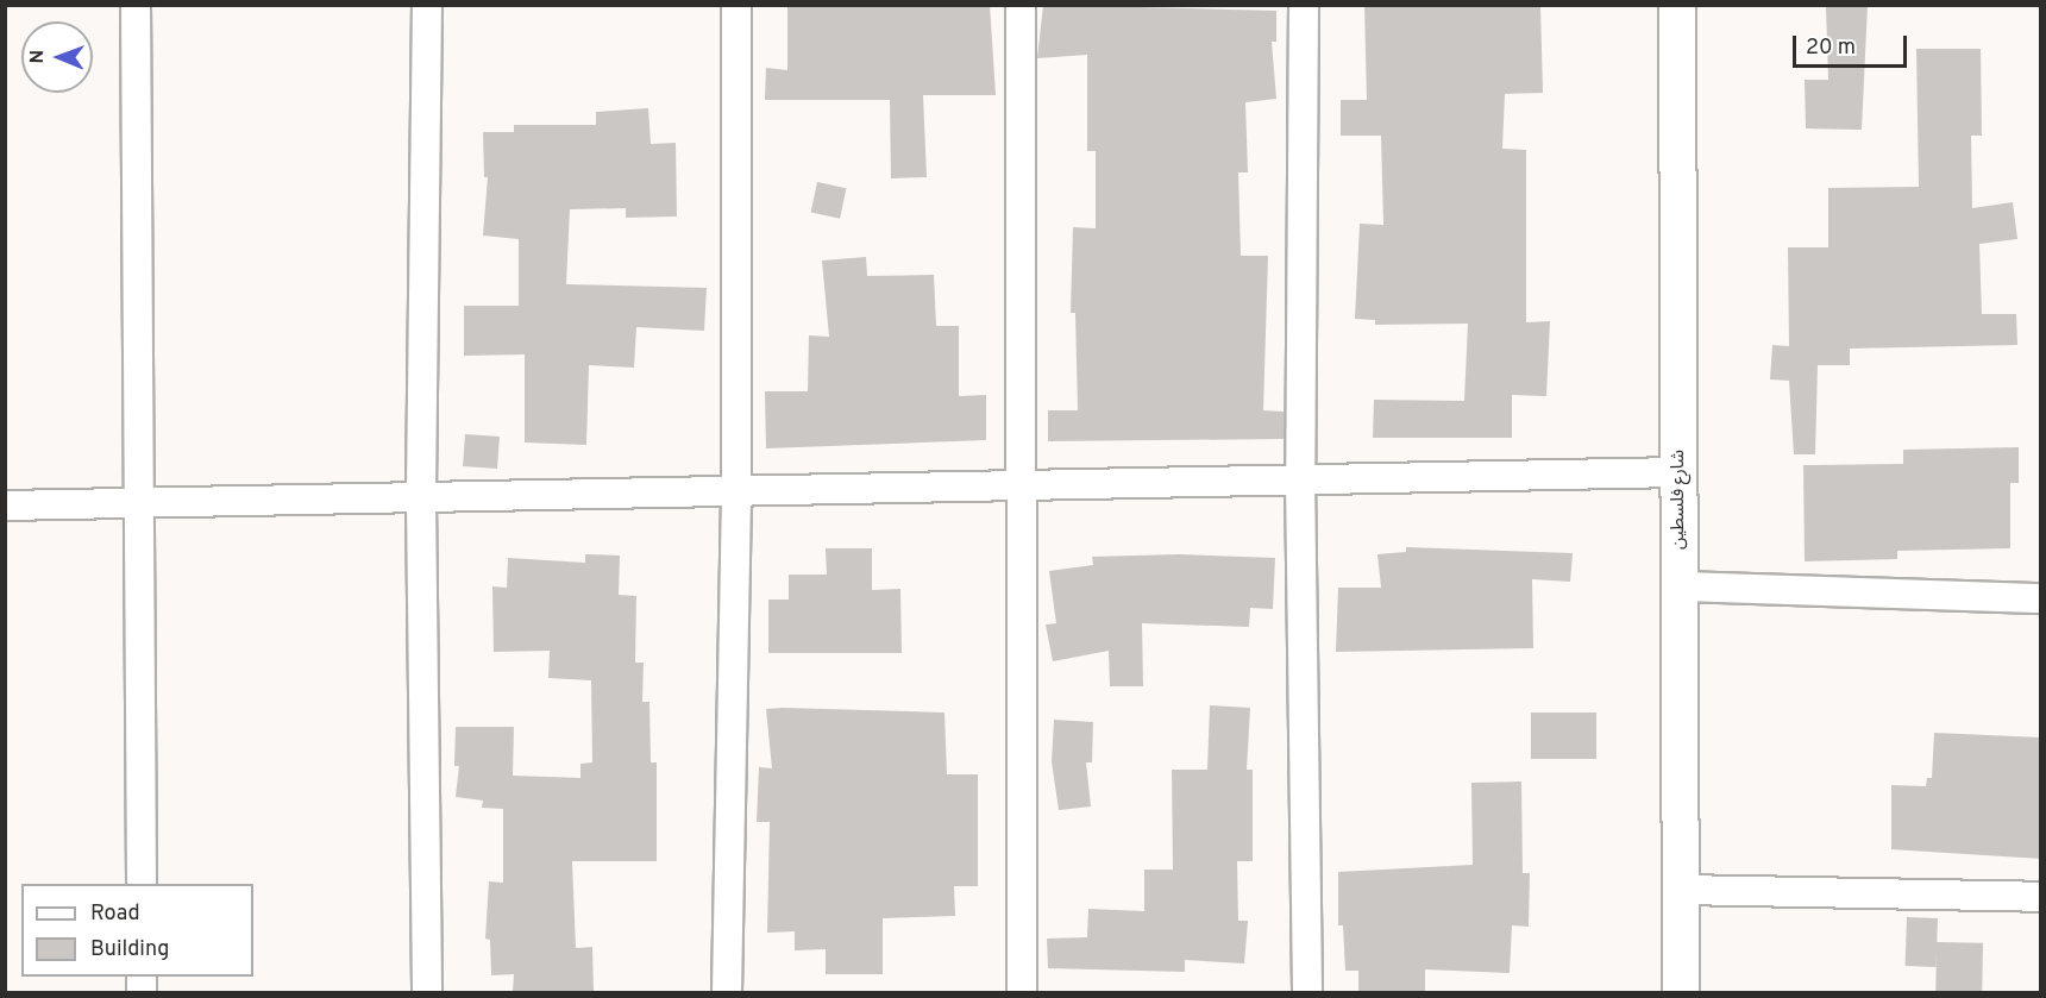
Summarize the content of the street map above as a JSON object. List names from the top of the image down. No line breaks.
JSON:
{"streets":{"street":["شارع فلسطين"]},"legend":["Road","Building"],"scale_bar":"20 m","north":"left"}
